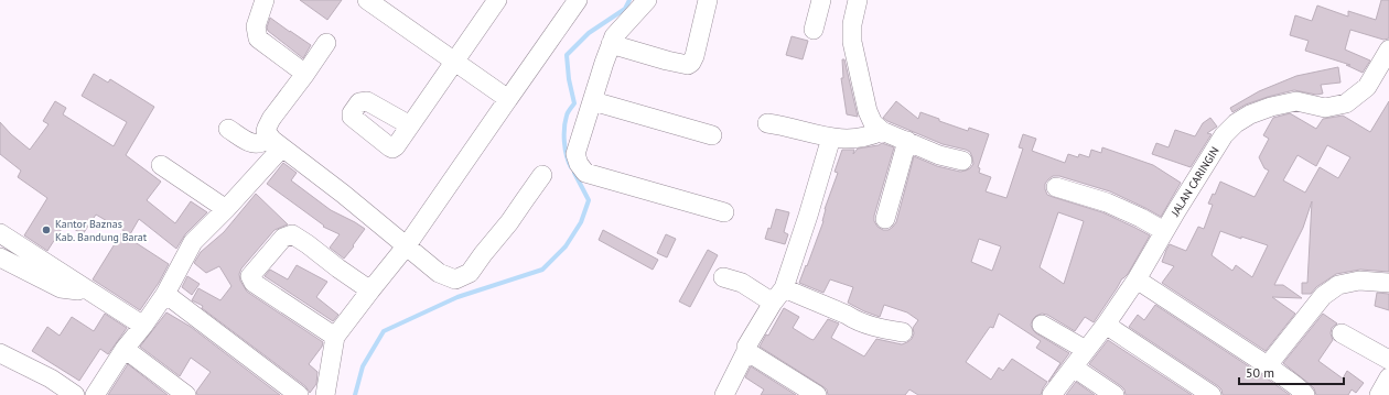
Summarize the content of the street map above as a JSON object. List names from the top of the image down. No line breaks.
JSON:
{"streets":{"street":["JALAN CARINGIN"]},"places":["Kantor Baznas Kab. Bandung Barat"],"scale_bar":"50 m"}
